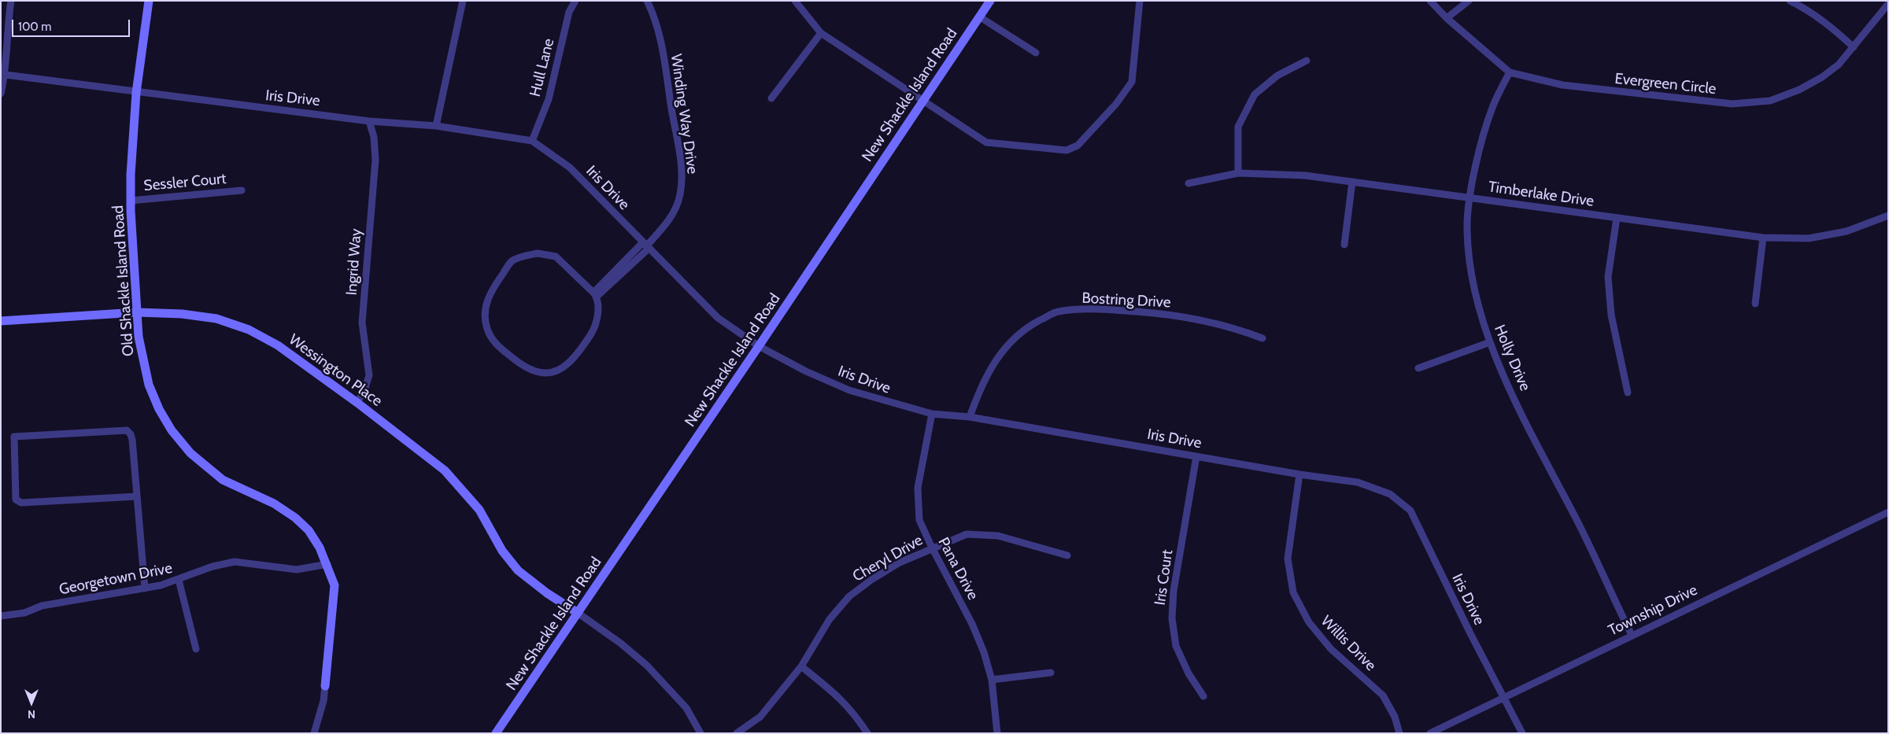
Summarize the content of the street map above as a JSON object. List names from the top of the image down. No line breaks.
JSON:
{"streets":{"street":["Hull Lane","Evergreen Circle","New Shackle Island Road","Iris Drive","Winding Way Drive","Sessler Court","Timberlake Drive","Ingrid Way","Old Shackle Island Road","Bostring Drive","Holly Drive","Wessington Place","Cheryl Drive","Pana Drive","Iris Court","Georgetown Drive","Township Drive","Willis Drive"]},"crossings":[["Hull Lane","Iris Drive"],["Evergreen Circle","Holly Drive"],["New Shackle Island Road","Iris Drive"],["New Shackle Island Road","Wessington Place"],["Iris Drive","Winding Way Drive"],["Iris Drive","Ingrid Way"],["Iris Drive","Old Shackle Island Road"],["Iris Drive","Bostring Drive"],["Iris Drive","Pana Drive"],["Iris Drive","Iris Court"],["Iris Drive","Township Drive"],["Iris Drive","Willis Drive"],["Sessler Court","Old Shackle Island Road"],["Timberlake Drive","Holly Drive"],["Ingrid Way","Wessington Place"],["Old Shackle Island Road","Wessington Place"],["Old Shackle Island Road","Georgetown Drive"],["Holly Drive","Township Drive"],["Cheryl Drive","Pana Drive"]],"scale_bar":"100 m","north":"bottom"}
